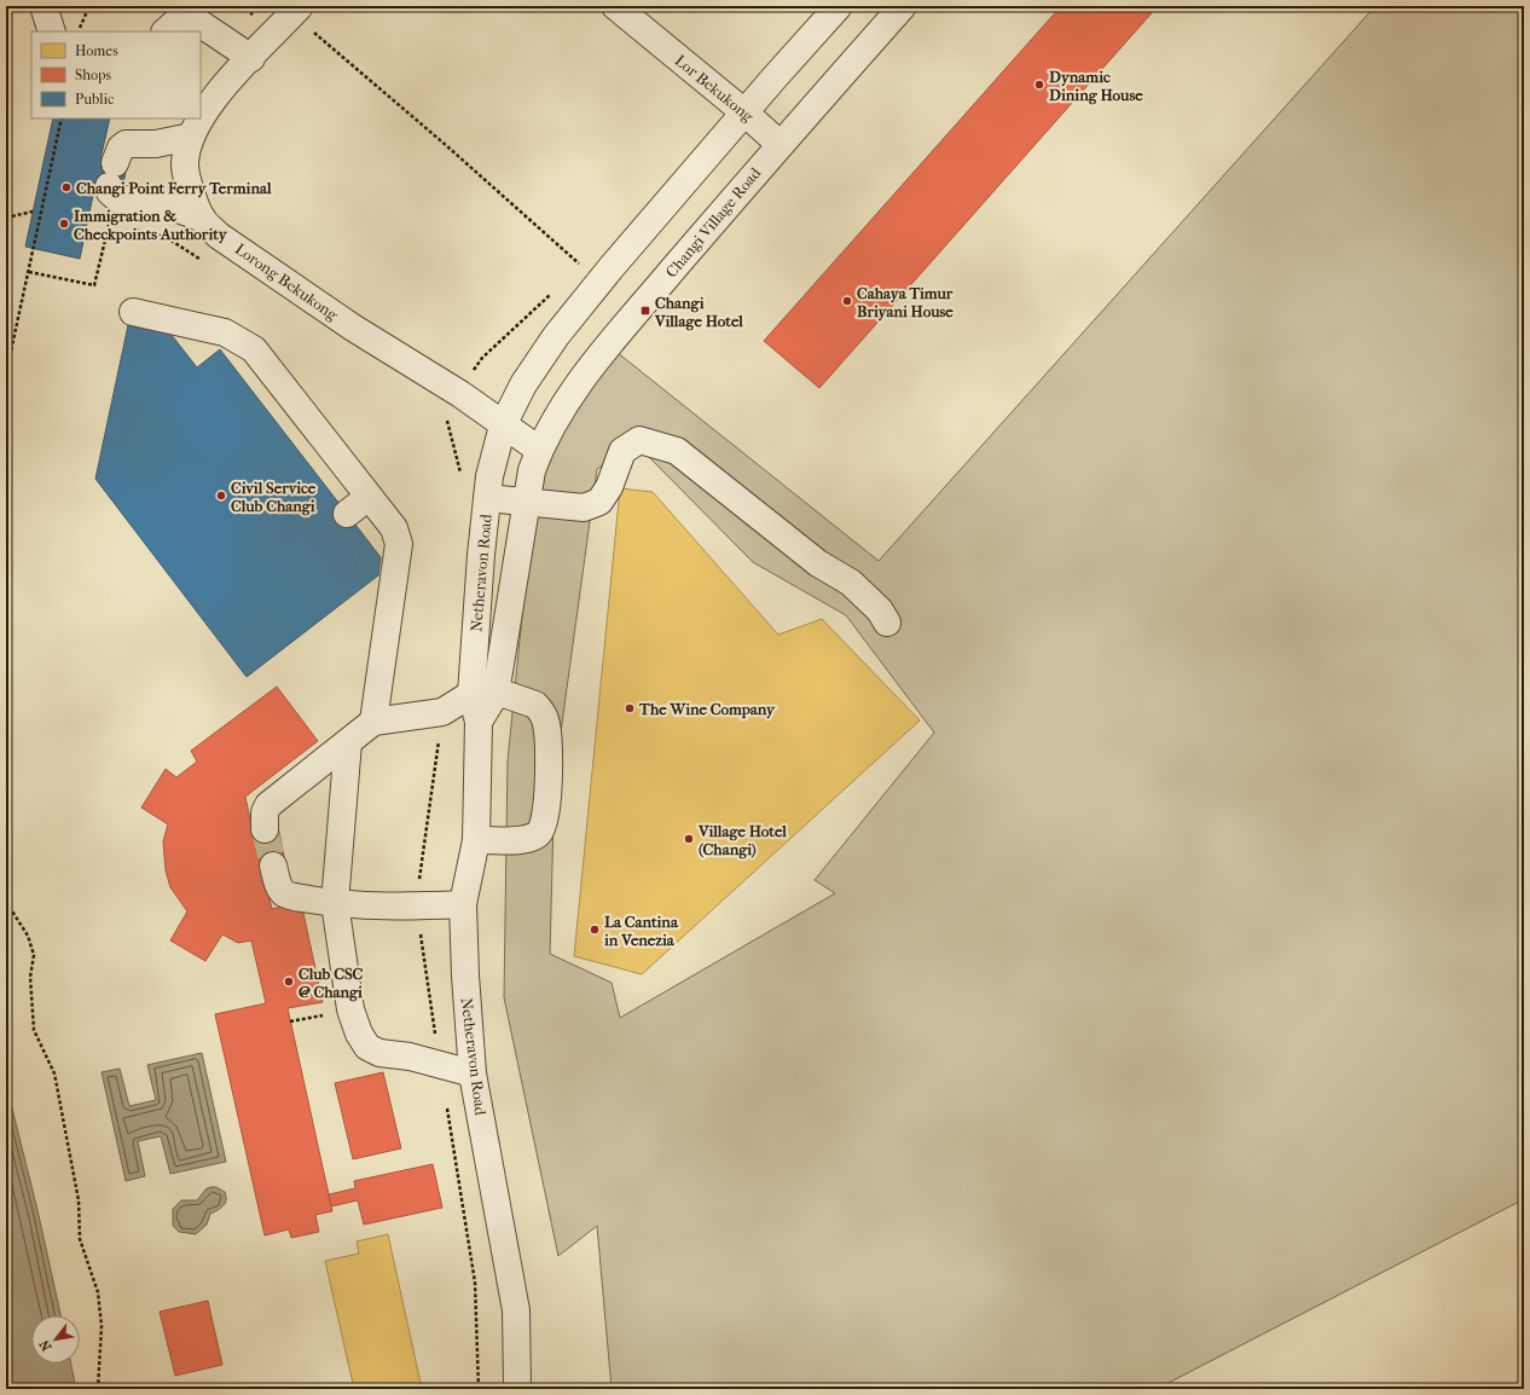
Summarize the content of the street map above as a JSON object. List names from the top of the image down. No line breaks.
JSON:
{"streets":{"street":["Lor Bekukong","Changi Village Road","Lorong Bekukong","Netheravon Road"]},"crossings":[["Lor Bekukong","Changi Village Road"],["Changi Village Road","Lorong Bekukong"],["Changi Village Road","Netheravon Road"],["Lorong Bekukong","Netheravon Road"]],"places":{"other":["Dynamic Dining House","Changi Point Ferry Terminal","Immigration & Checkpoints Authority","Cahaya Timur Briyani House","Civil Service Club Changi","The Wine Company","Village Hotel (Changi)","La Cantina in Venezia","Club CSC @ Changi"],"transit":["Changi Village Hotel"]},"legend":["Homes","Shops","Public"],"north":"bottom left"}
